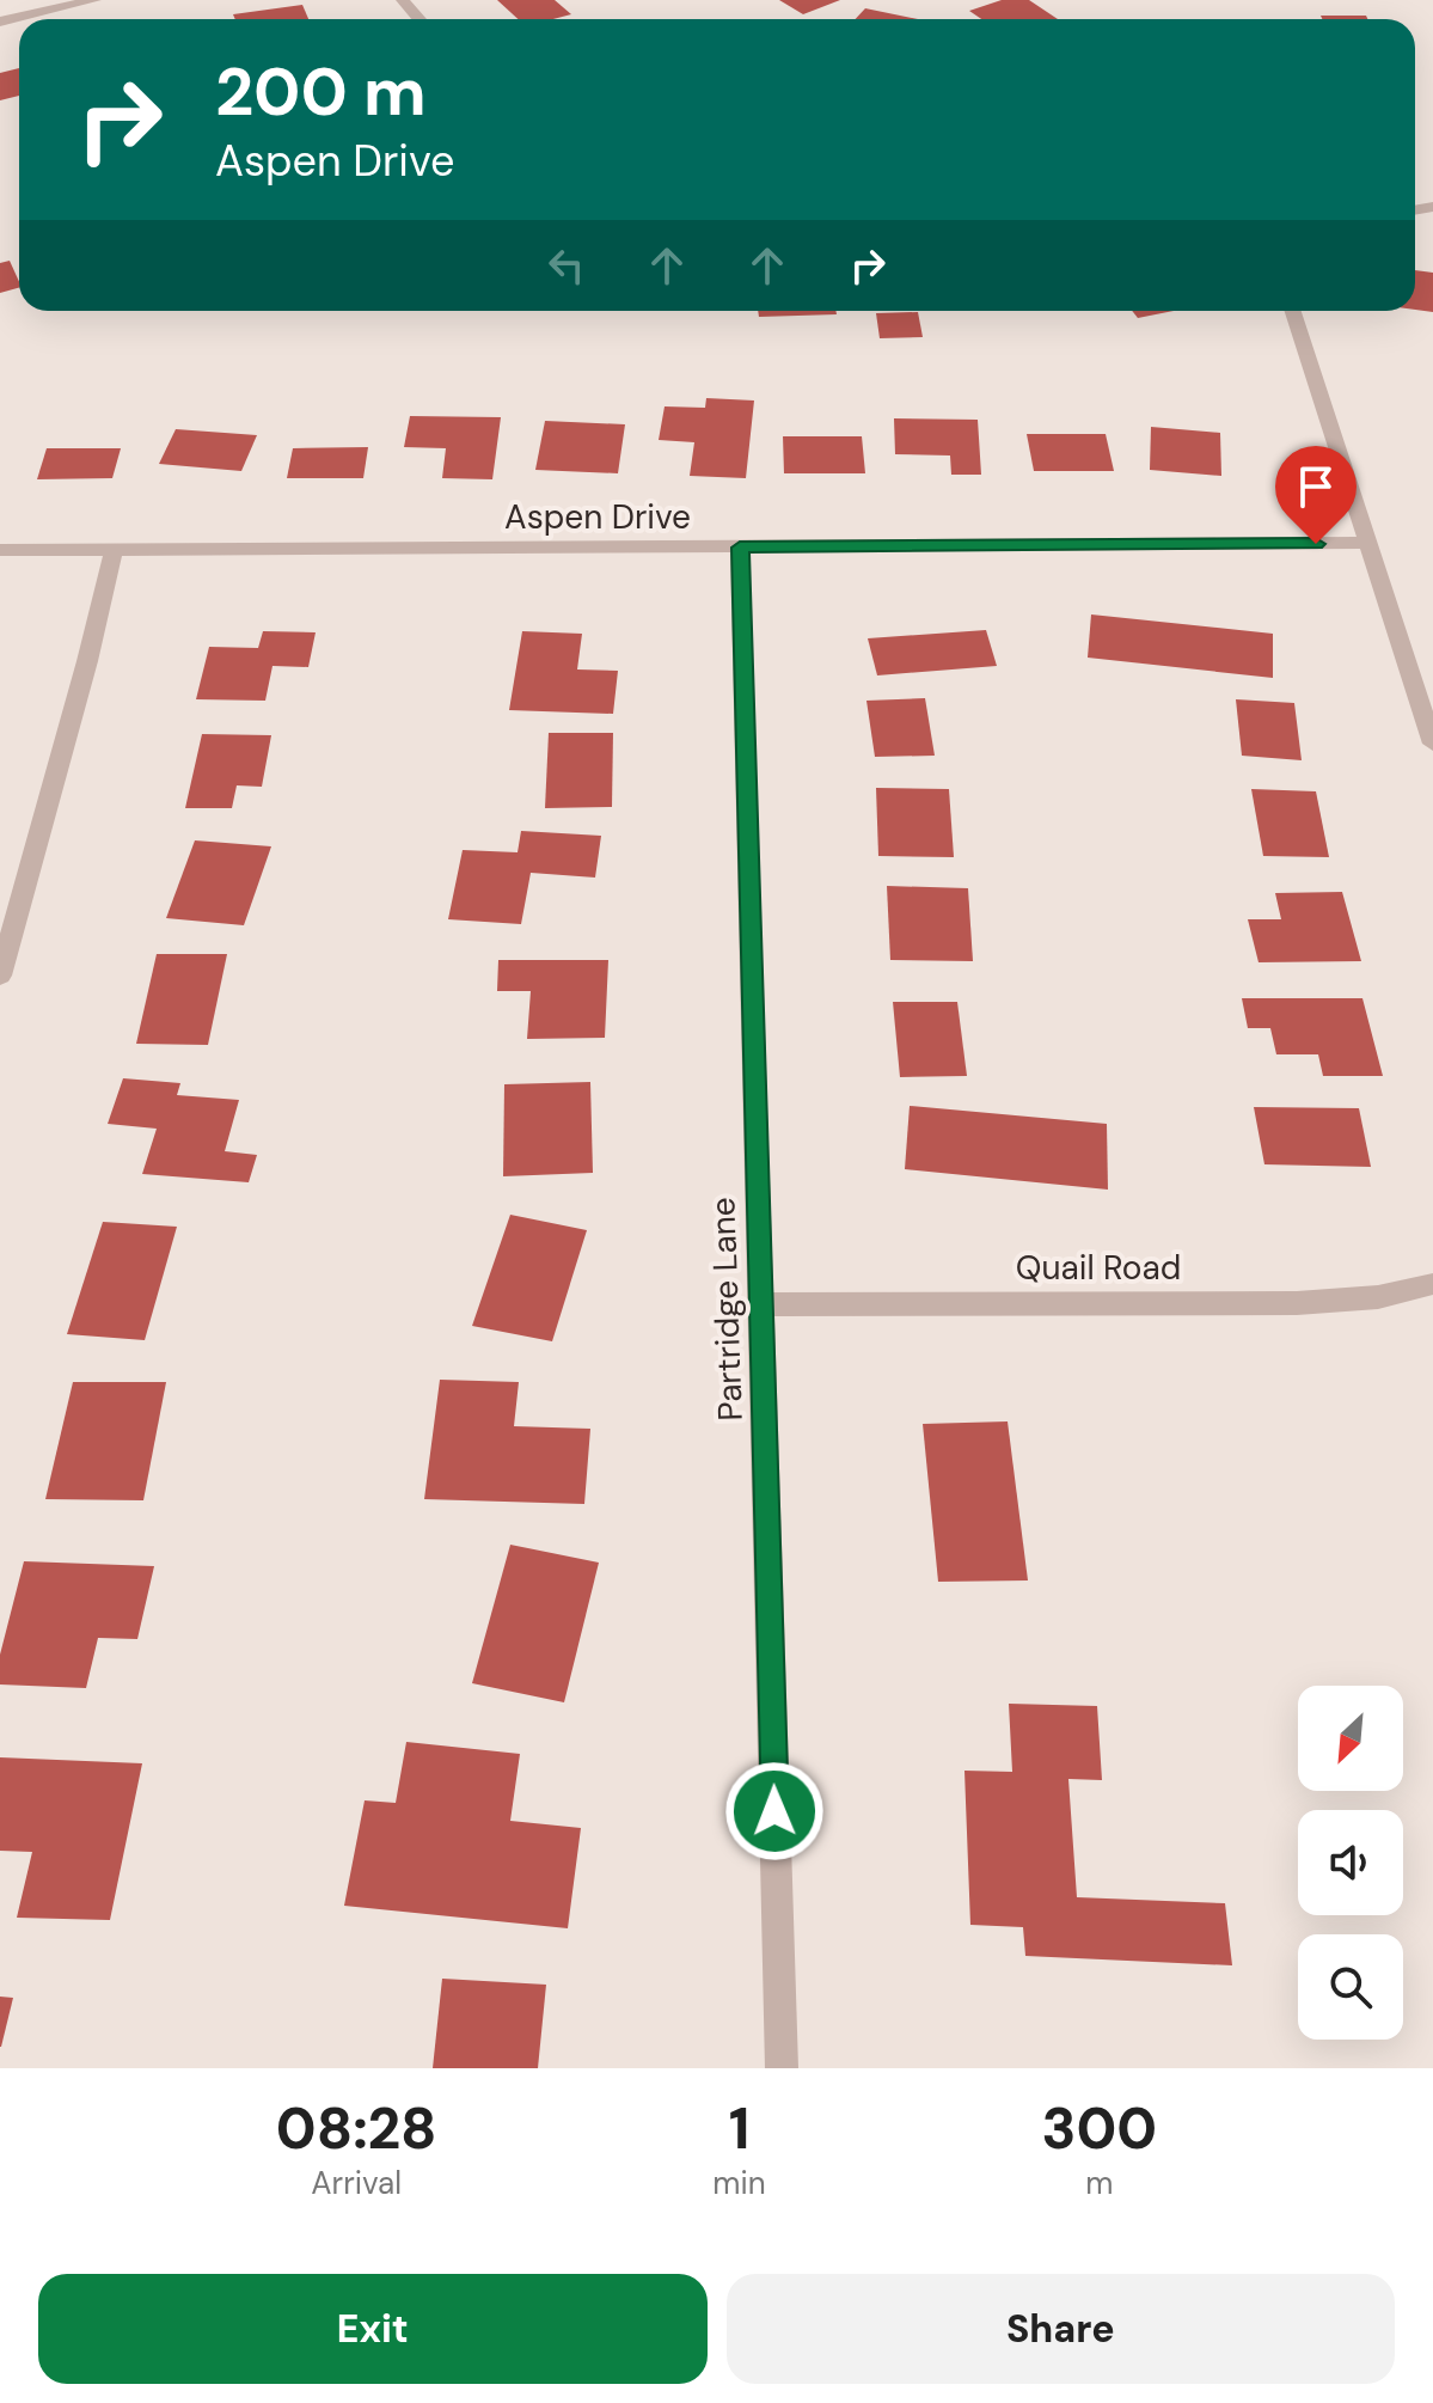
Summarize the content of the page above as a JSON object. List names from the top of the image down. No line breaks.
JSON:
{"streets":{"street":["Aspen Drive","Quail Road","Partridge Lane"]},"crossings":[["Aspen Drive","Partridge Lane"],["Quail Road","Partridge Lane"]],"north":"bottom left","page":{"turn":["200 m","Aspen Drive"],"eta":["08:28","Arrival","1","min","300","m"],"buttons":["Exit","Share"]}}
